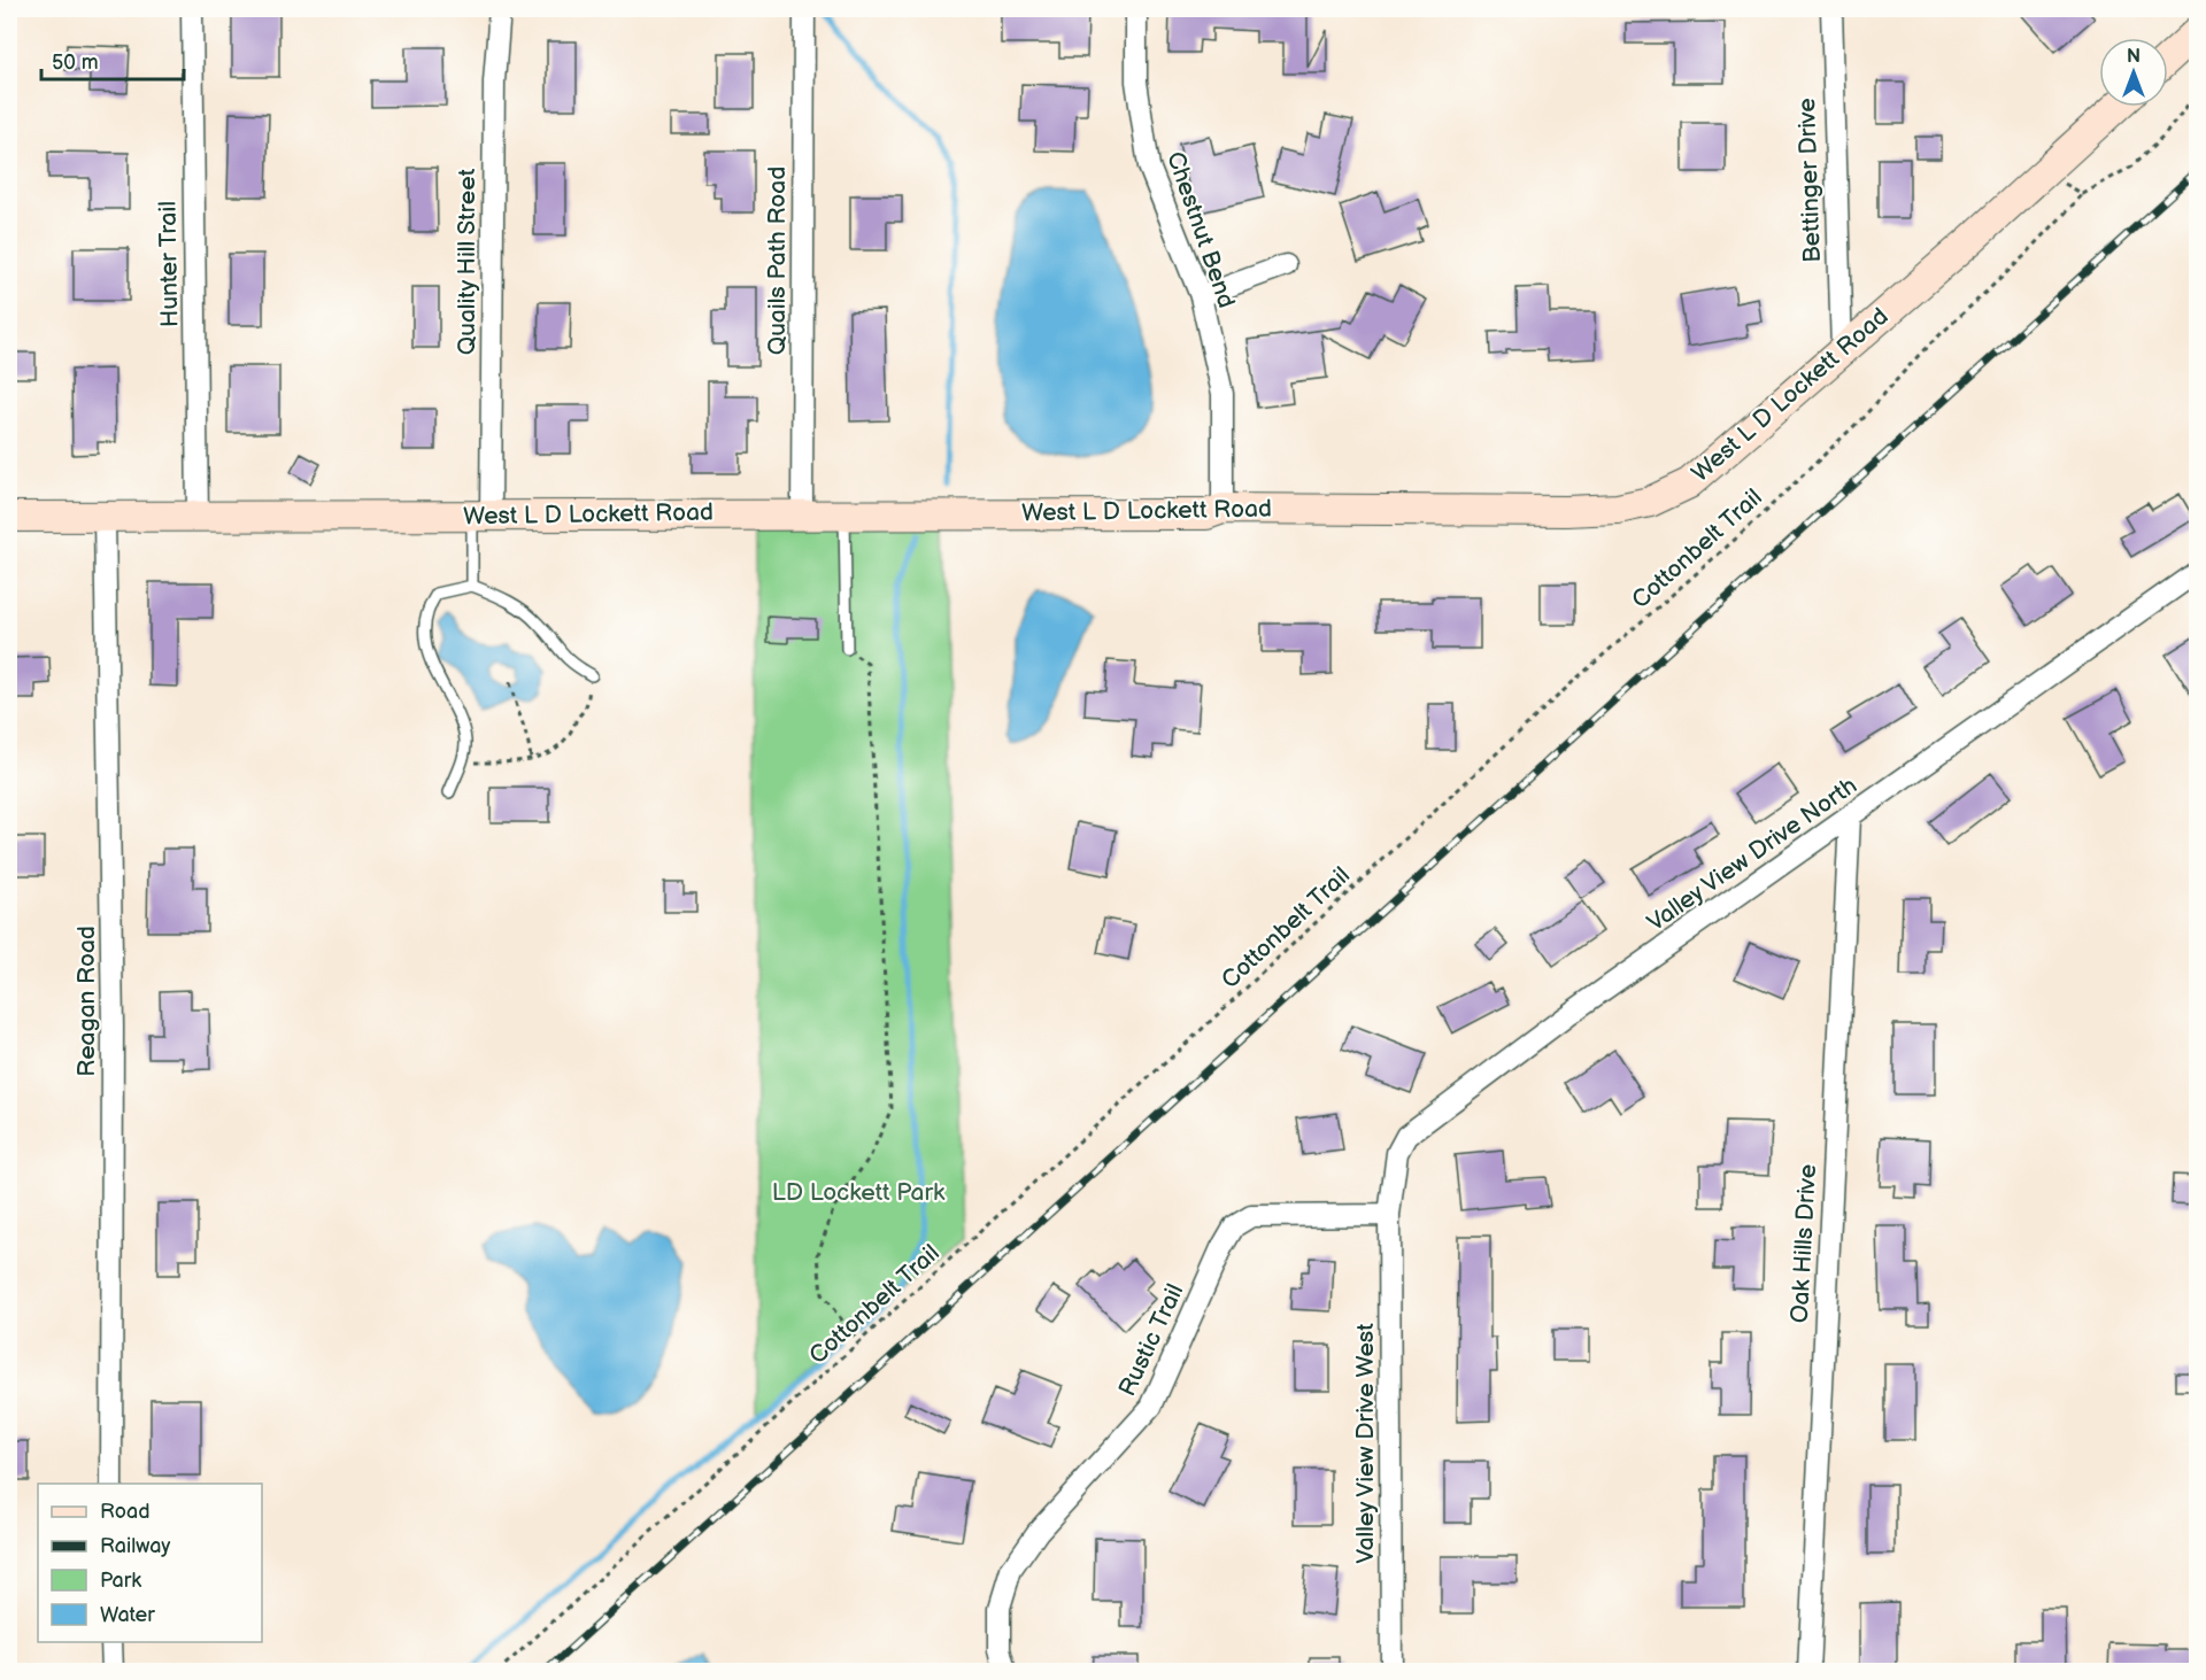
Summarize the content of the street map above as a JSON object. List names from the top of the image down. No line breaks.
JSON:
{"streets":{"main road":["West L D Lockett Road"],"street":["Bettinger Drive","Chestnut Bend","Quails Path Road","Quality Hill Street","Hunter Trail","Valley View Drive North","Reagan Road","Oak Hills Drive","Rustic Trail","Valley View Drive West"],"path":["Cottonbelt Trail"]},"crossings":[["Bettinger Drive","West L D Lockett Road"],["Chestnut Bend","West L D Lockett Road"],["Quails Path Road","West L D Lockett Road"],["Quality Hill Street","West L D Lockett Road"],["Hunter Trail","West L D Lockett Road"],["West L D Lockett Road","Reagan Road"],["Valley View Drive North","Oak Hills Drive"],["Valley View Drive North","Rustic Trail"],["Valley View Drive North","Valley View Drive West"],["Rustic Trail","Valley View Drive West"]],"parks":["LD Lockett Park"],"legend":["Road","Railway","Park","Water"],"scale_bar":"50 m","north":"top"}
